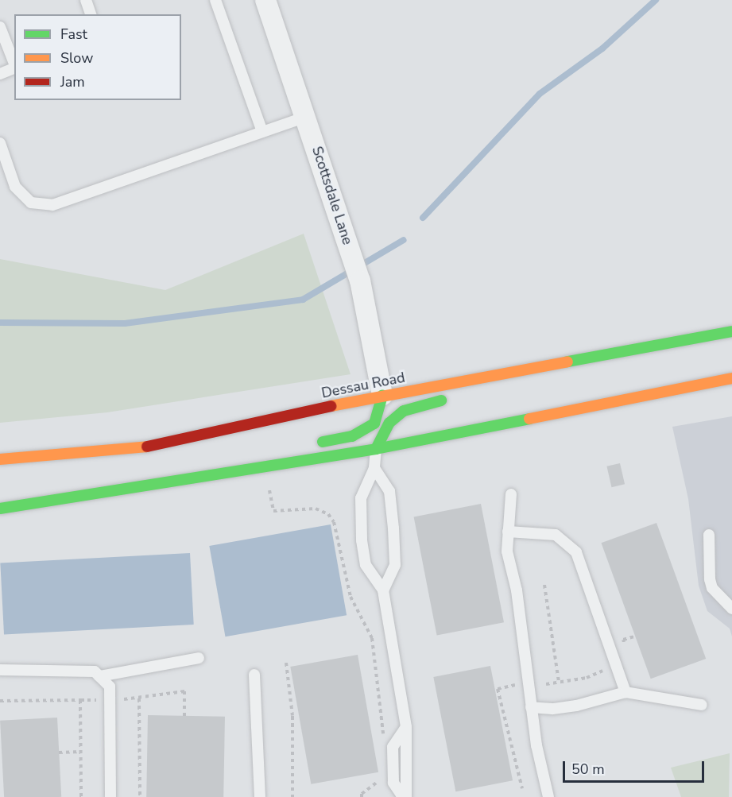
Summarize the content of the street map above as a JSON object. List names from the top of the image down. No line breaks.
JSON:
{"streets":{"main road":["Dessau Road"],"street":["Scottsdale Lane"]},"crossings":[["Scottsdale Lane","Dessau Road"]],"legend":["Fast","Slow","Jam"],"scale_bar":"50 m"}
